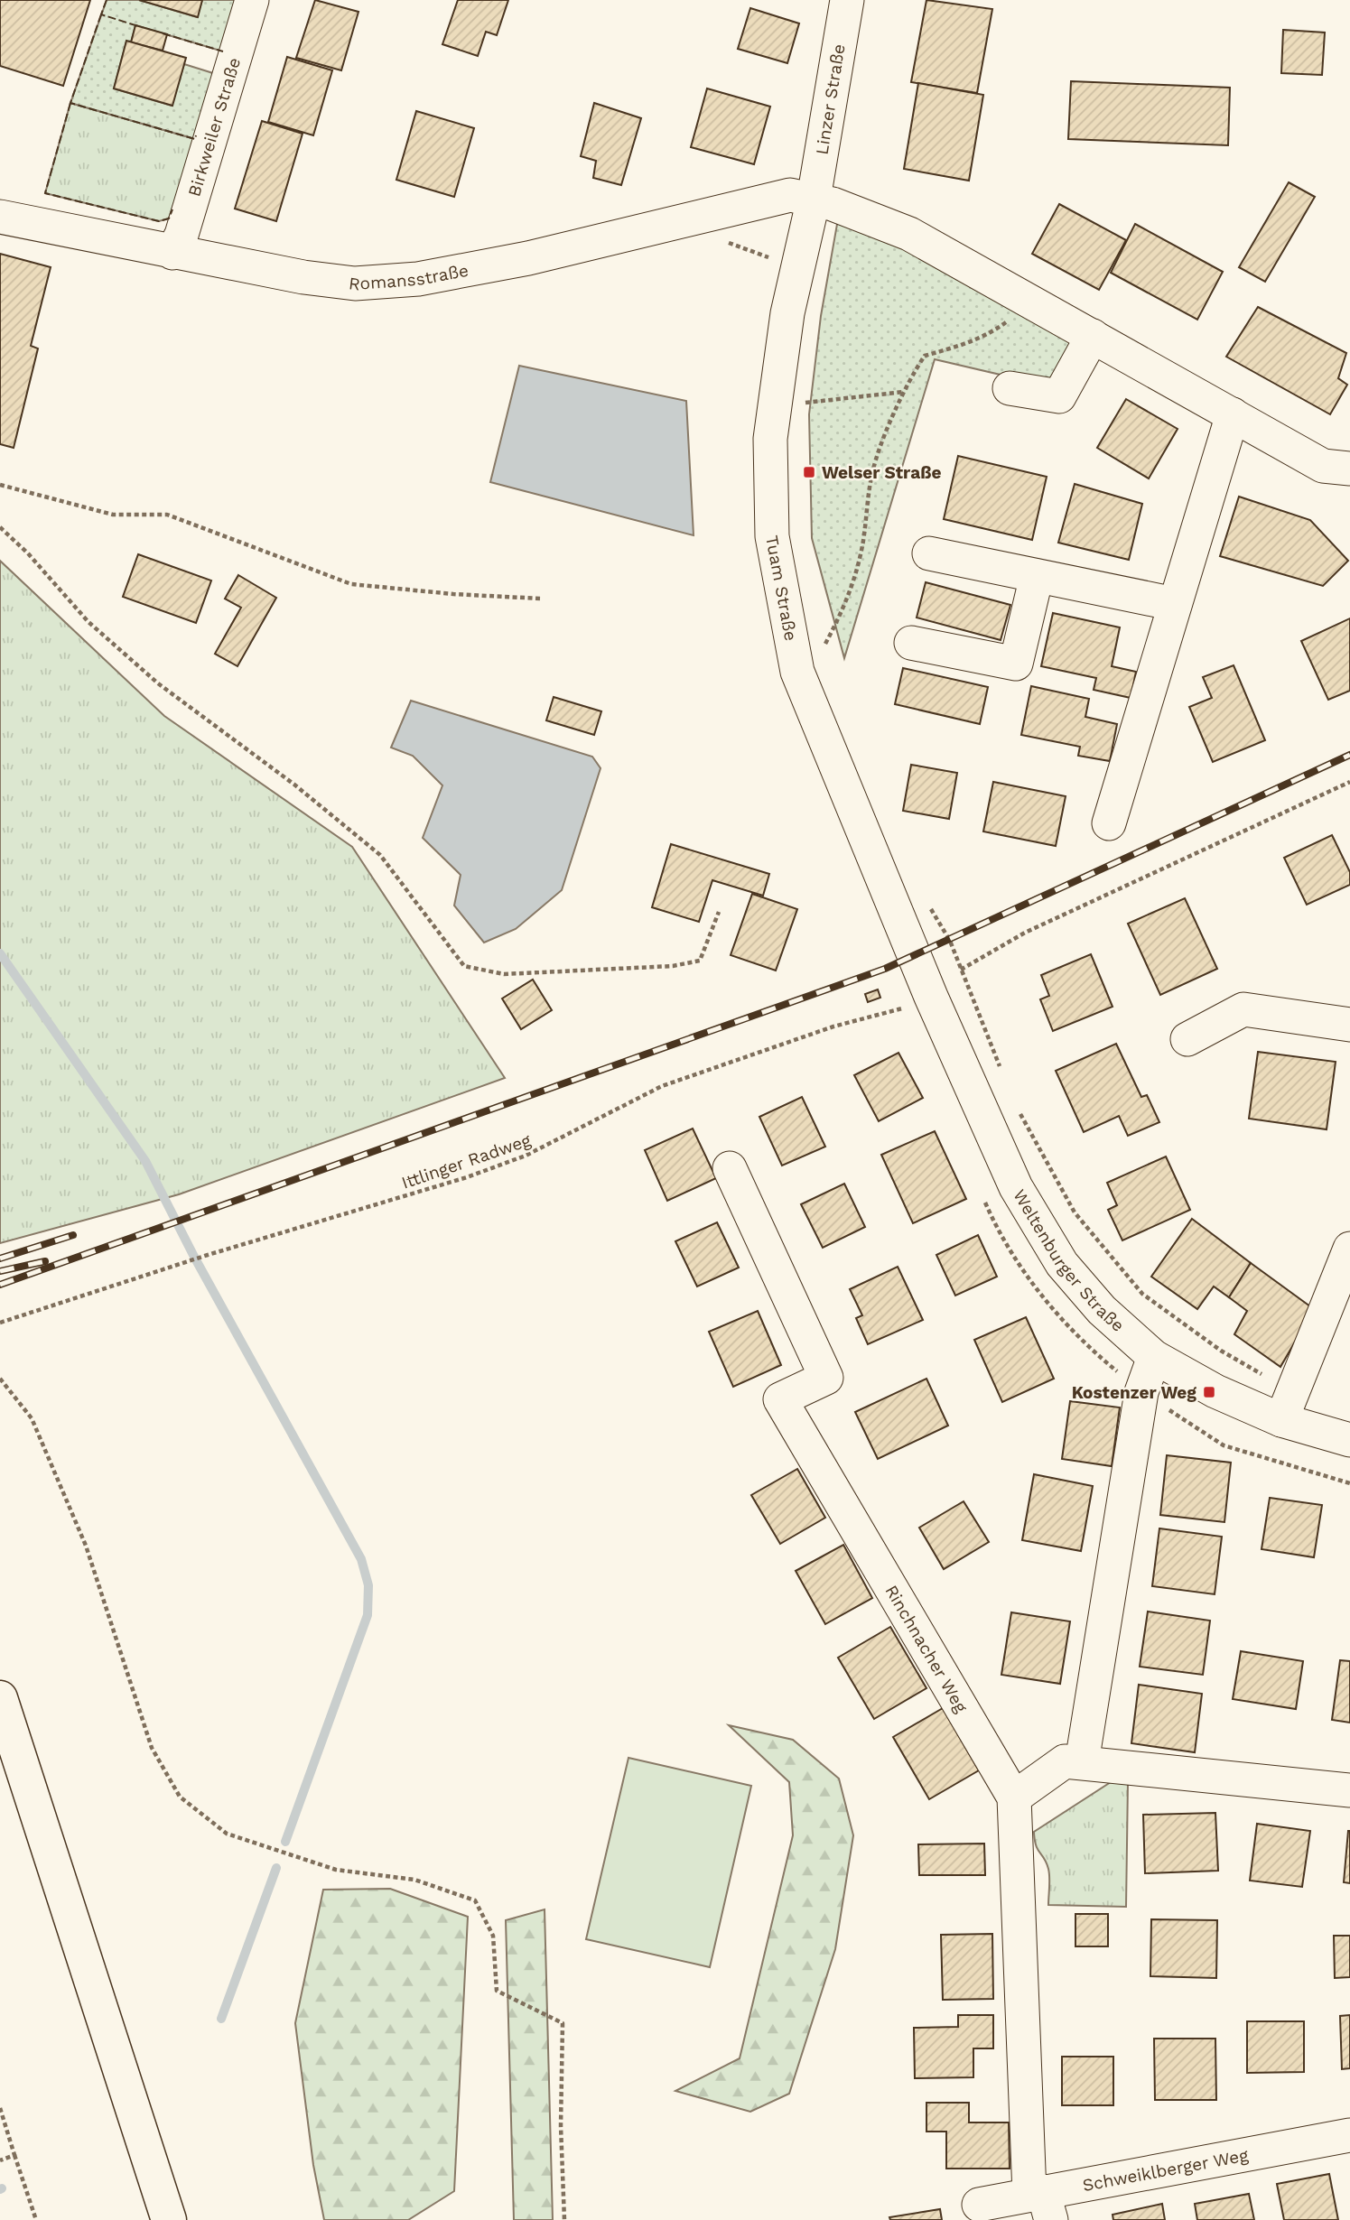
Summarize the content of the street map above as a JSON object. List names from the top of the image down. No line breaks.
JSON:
{"streets":{"street":["Linzer Straße","Birkweiler Straße","Romansstraße","Tuam Straße","Weltenburger Straße","Rinchnacher Weg","Schweiklberger Weg"],"path":["Ittlinger Radweg"]},"crossings":[["Linzer Straße","Romansstraße"],["Linzer Straße","Tuam Straße"],["Birkweiler Straße","Romansstraße"],["Romansstraße","Tuam Straße"],["Tuam Straße","Weltenburger Straße"],["Ittlinger Radweg","Weltenburger Straße"],["Rinchnacher Weg","Schweiklberger Weg"]],"places":{"transit":["Welser Straße","Kostenzer Weg"]}}
